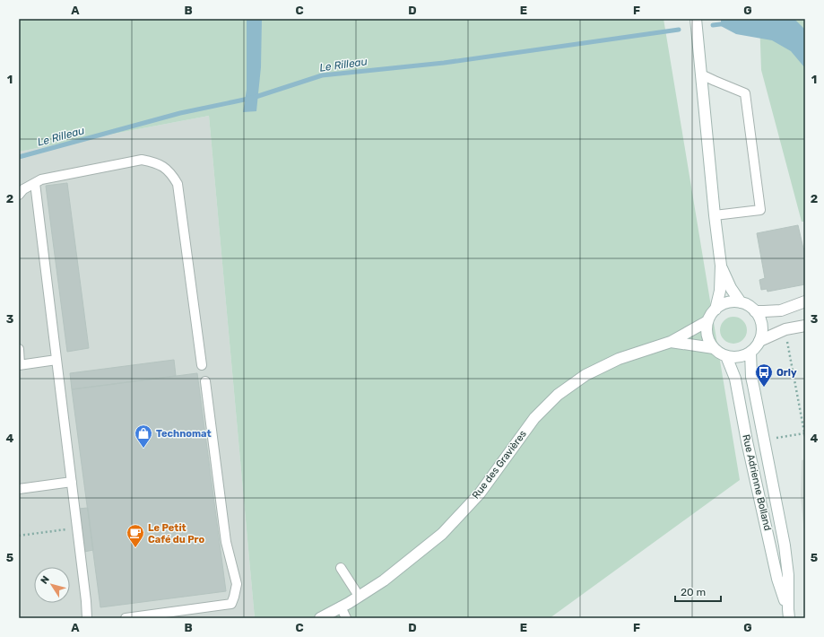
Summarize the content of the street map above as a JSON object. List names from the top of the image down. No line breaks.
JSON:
{"streets":{"main road":["Rue des Gravières","Rue Adrienne Bolland"]},"crossings":[["Rue des Gravières","Rue Adrienne Bolland"]],"water":["Le Rilleau"],"places":{"bus stop":["Orly"],"shop":["Technomat"],"cafe":["Le Petit Café du Pro"]},"scale_bar":"20 m","north":"top left","grid":{"columns":["A","B","C","D","E","F","G"],"rows":["1","2","3","4","5"]}}
